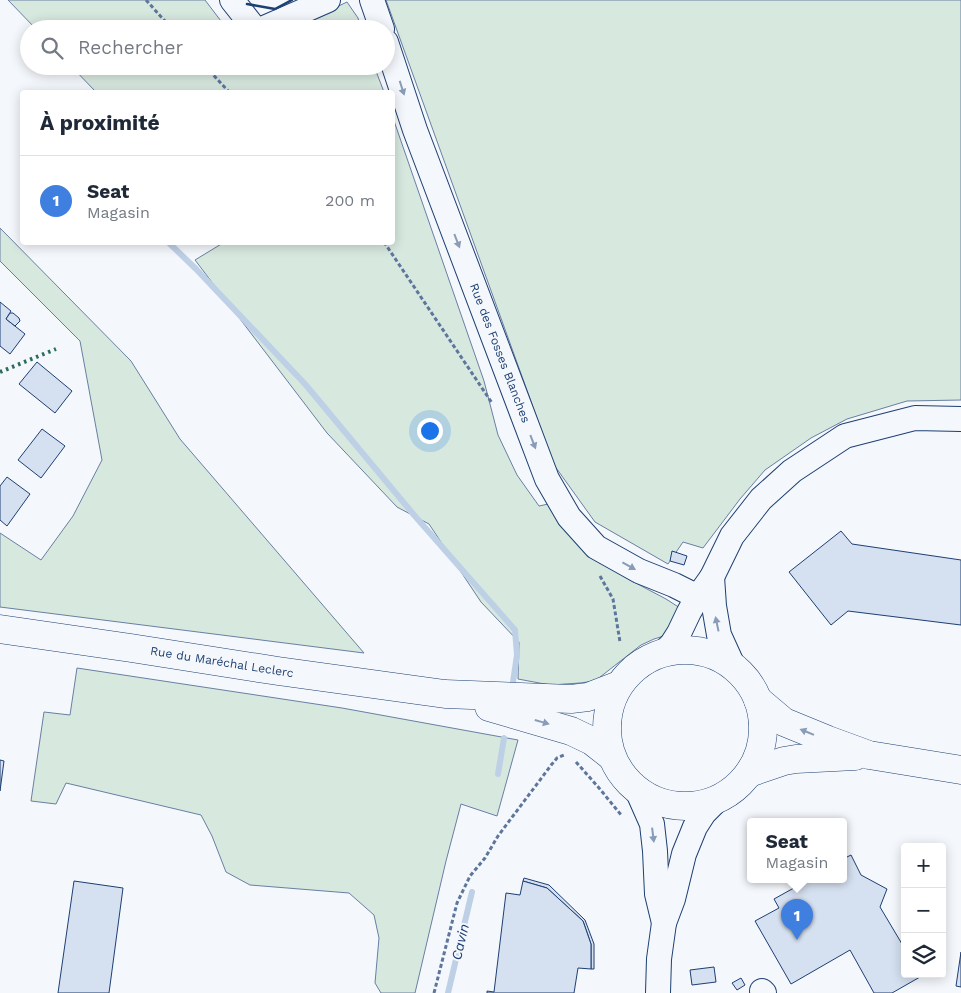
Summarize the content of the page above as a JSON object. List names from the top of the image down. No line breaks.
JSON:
{"streets":{"main road":["Rue du Maréchal Leclerc"],"street":["Rue des Fosses Blanches"]},"one_way":["Rue des Fosses Blanches"],"water":["Cavin"],"page":{"search":"Rechercher","heading":"À proximité","list":[{"mark":"1","name":"Seat","note":"Magasin","value":"200 m"}],"popup":["Seat","Magasin"],"map_buttons":["+","−"],"pins":"1"}}
